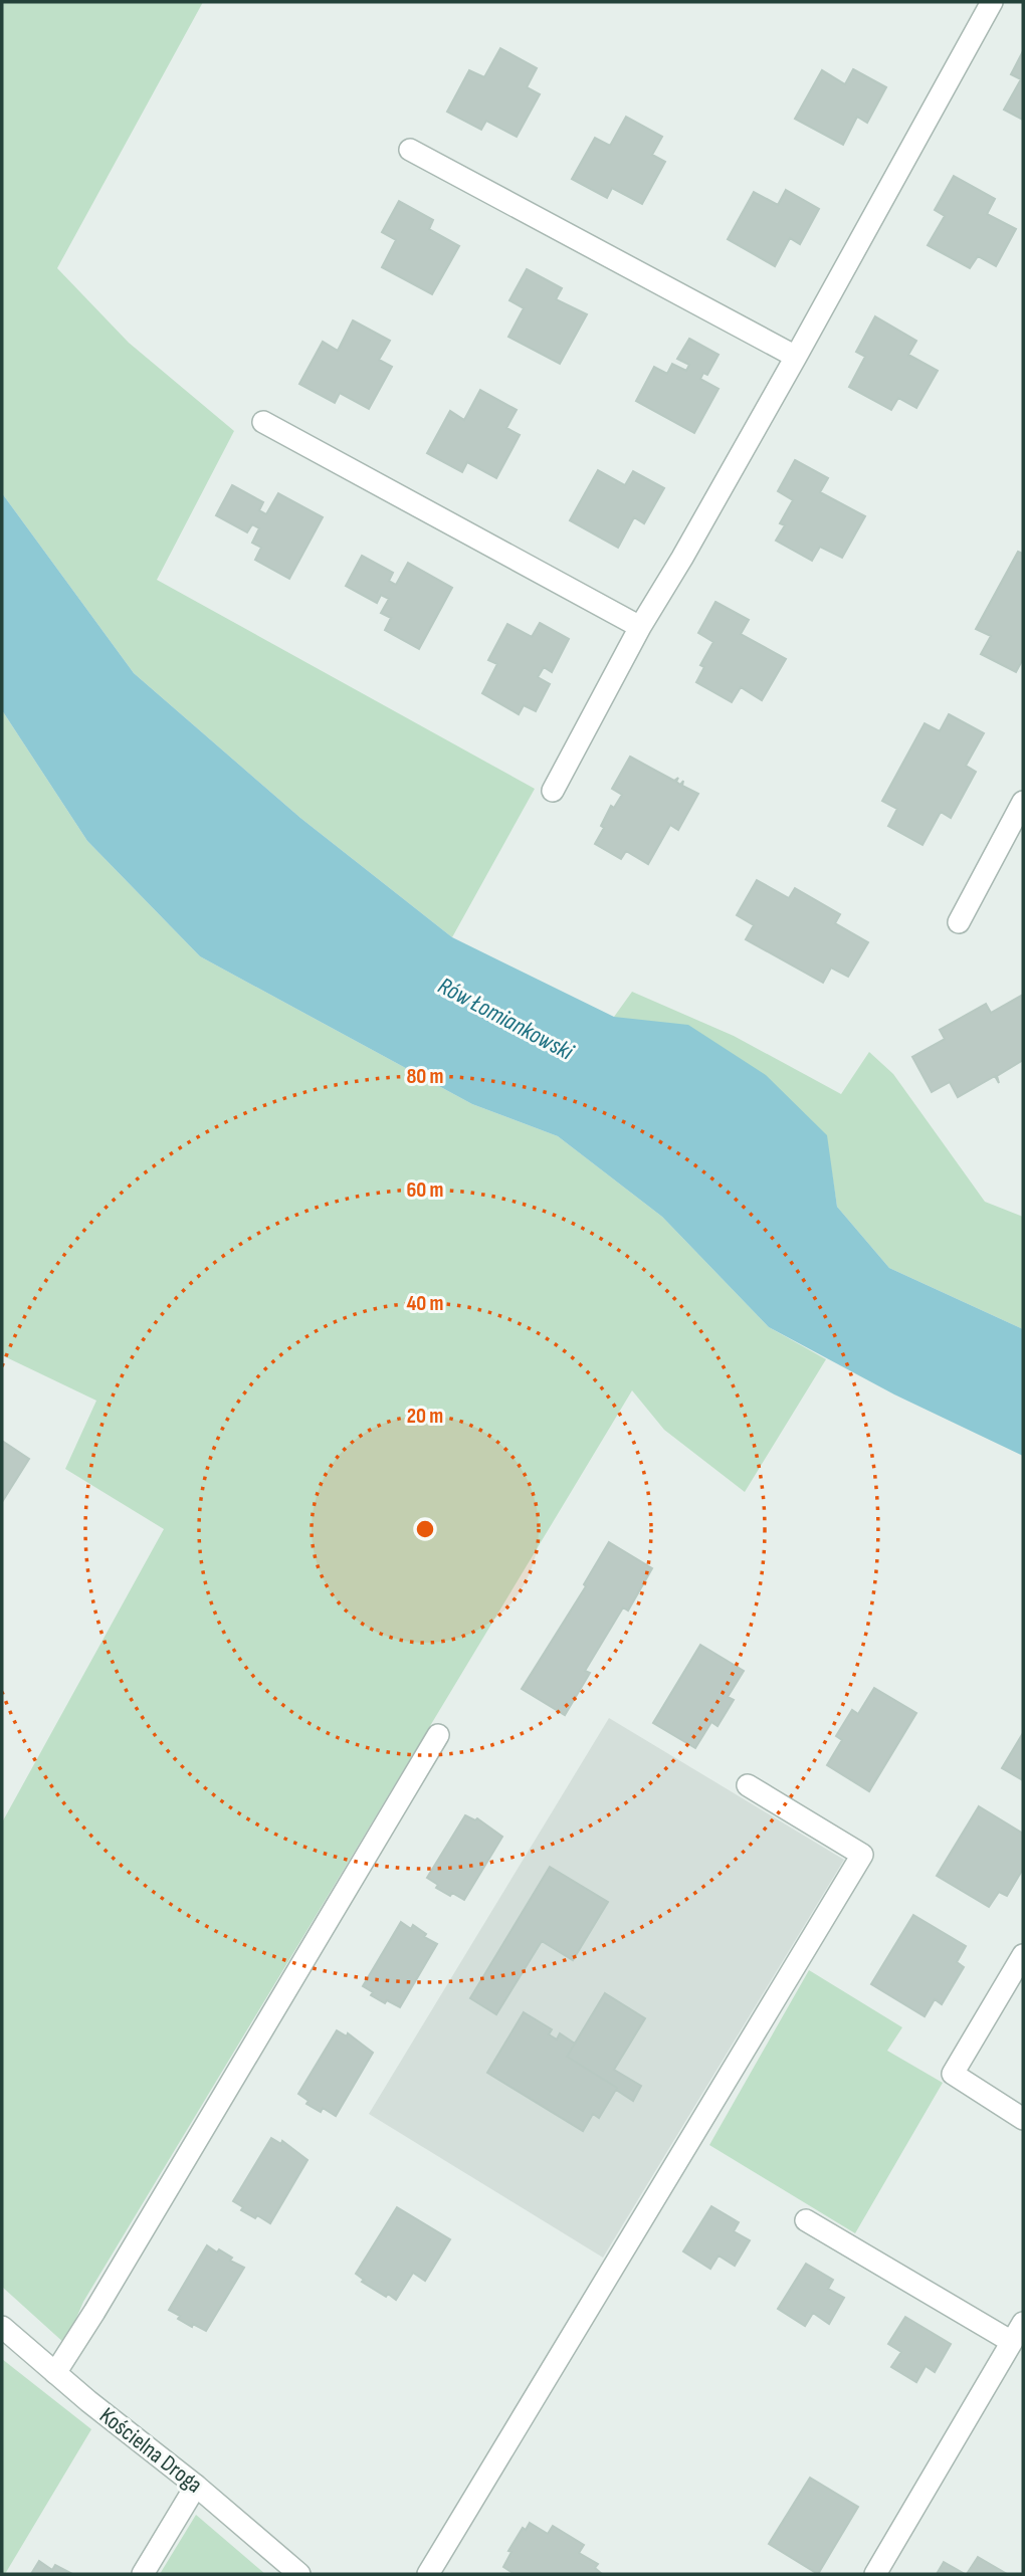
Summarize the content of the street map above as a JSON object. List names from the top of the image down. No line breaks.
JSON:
{"streets":{"street":["Kościelna Droga"]},"water":["Rów Łomiankowski"],"rings":["80 m","60 m","40 m","20 m"]}
